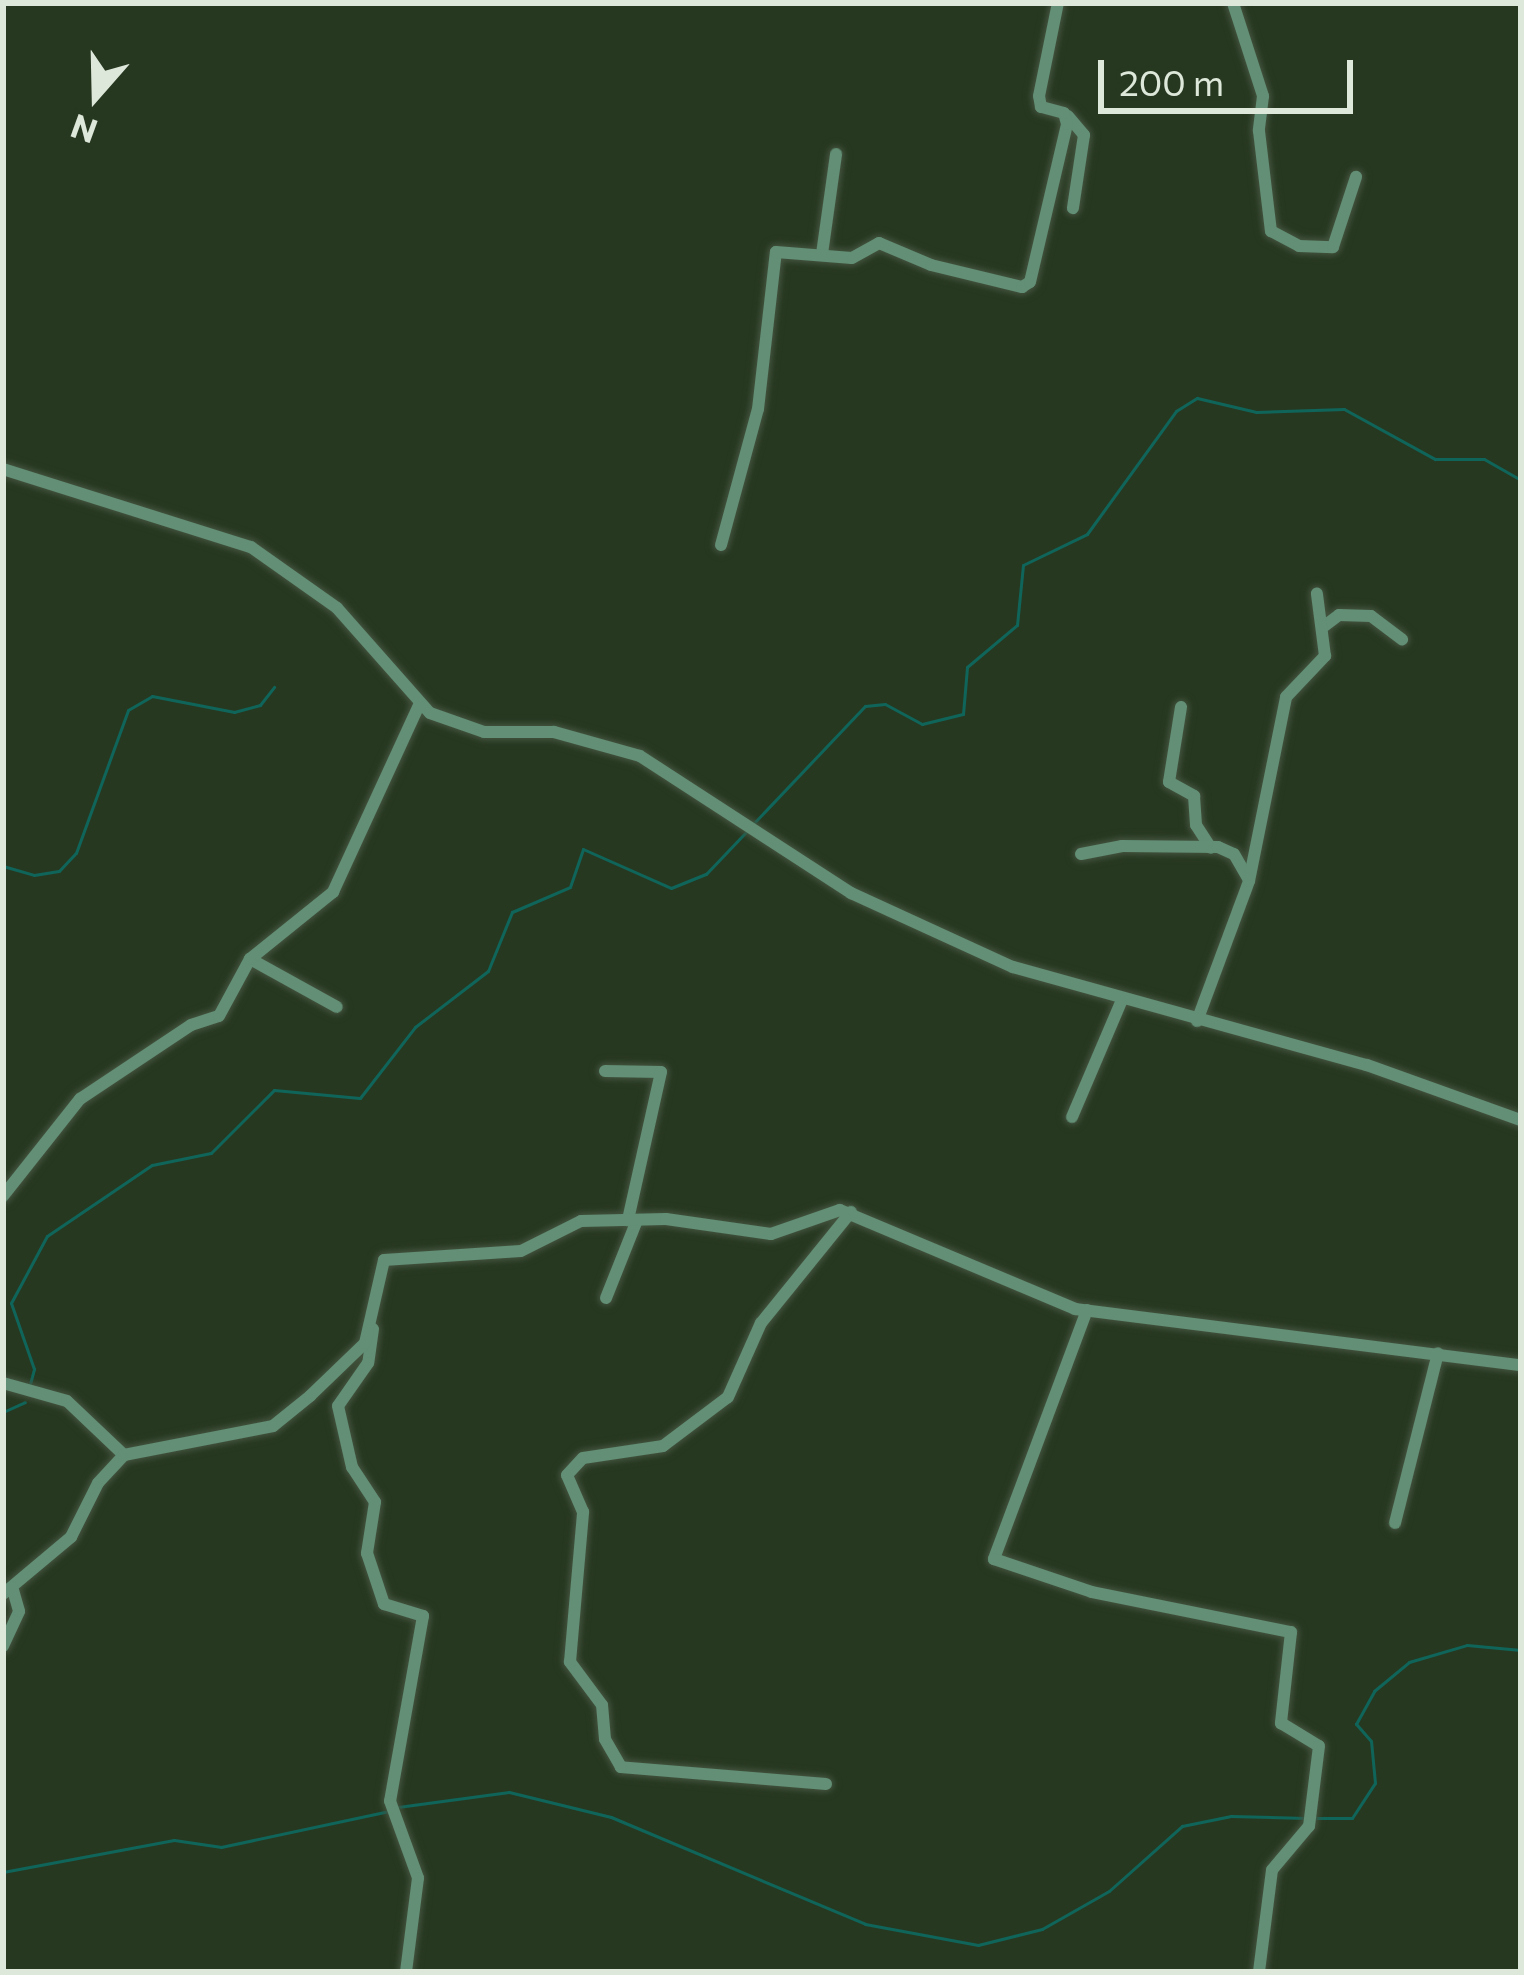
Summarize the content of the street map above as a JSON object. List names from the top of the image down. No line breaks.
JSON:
{"scale_bar":"200 m","north":"bottom"}
